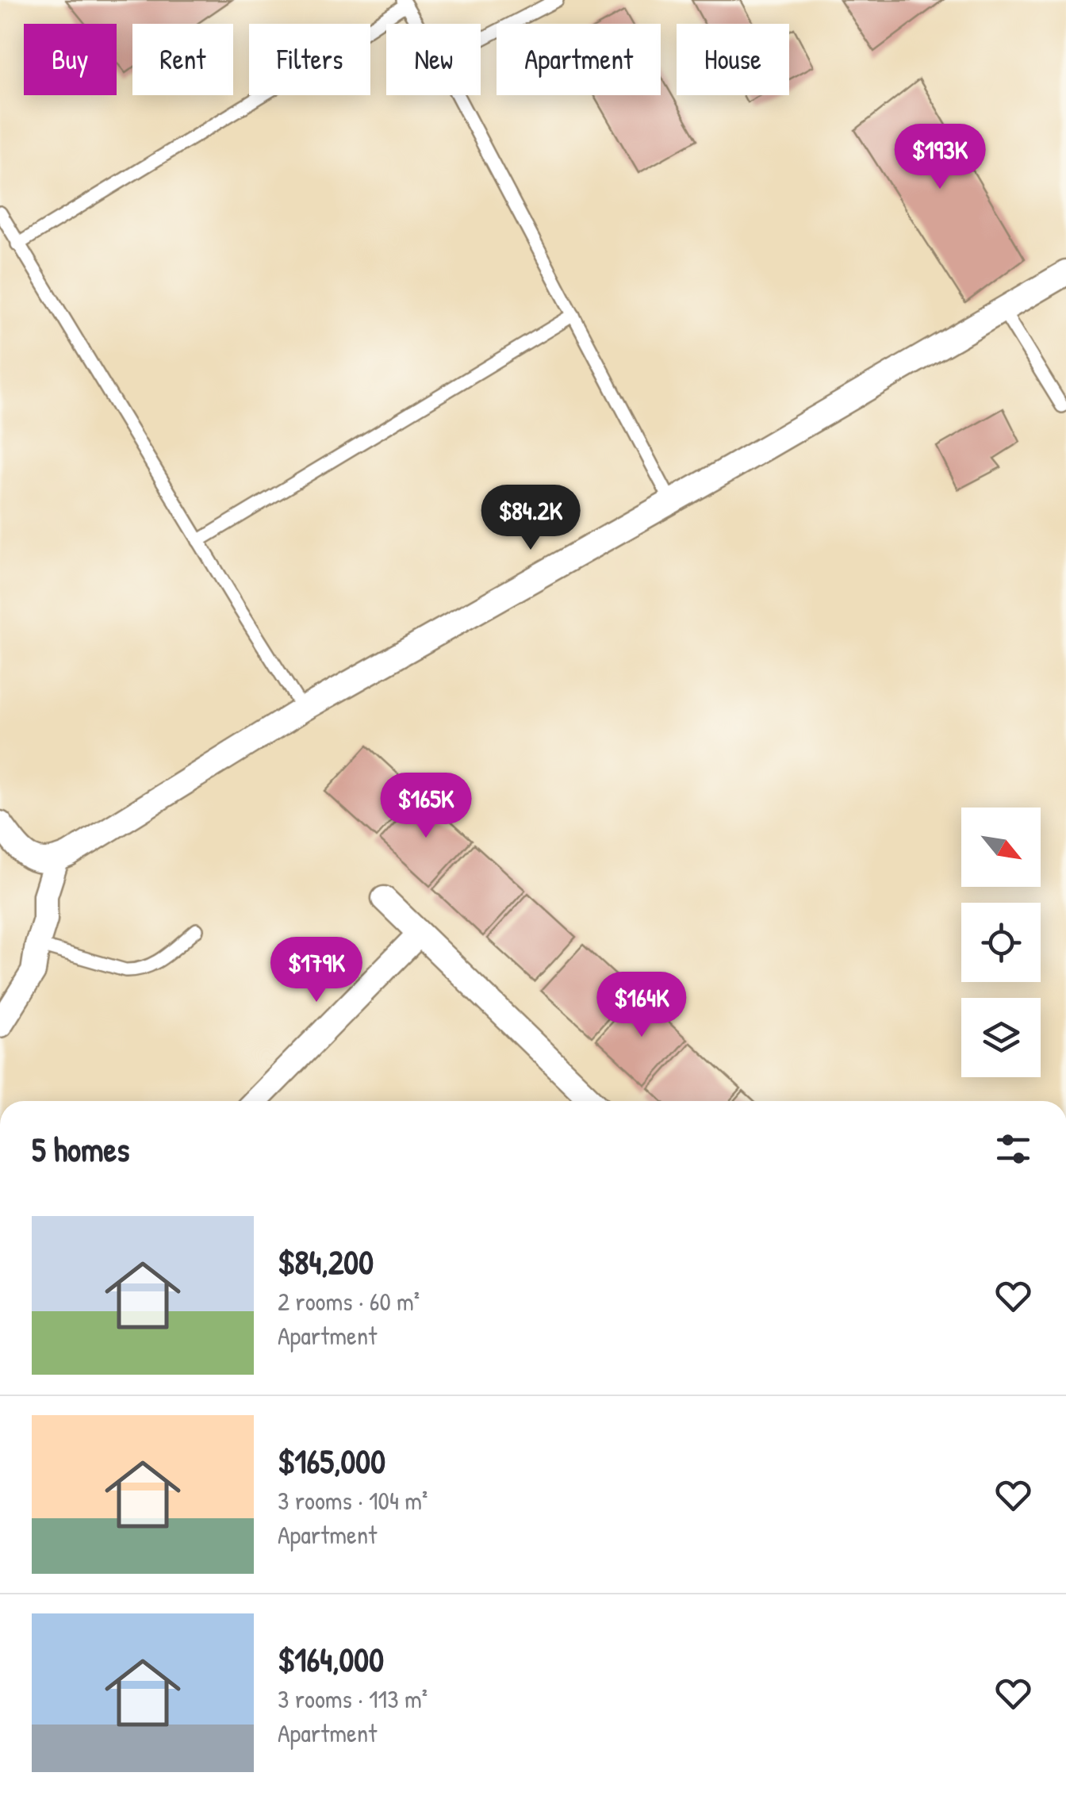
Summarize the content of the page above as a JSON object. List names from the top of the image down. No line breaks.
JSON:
{"north":"bottom right","page":{"chip":["Buy","Rent","Filters","New","Apartment","House"],"price":["$193K","$84.2K","$165K","$179K","$164K"],"heading":"5 homes","list":[{"name":"$84,200","note":"2 rooms · 60 m² · Apartment"},{"name":"$165,000","note":"3 rooms · 104 m² · Apartment"},{"name":"$164,000","note":"3 rooms · 113 m² · Apartment"}]}}
